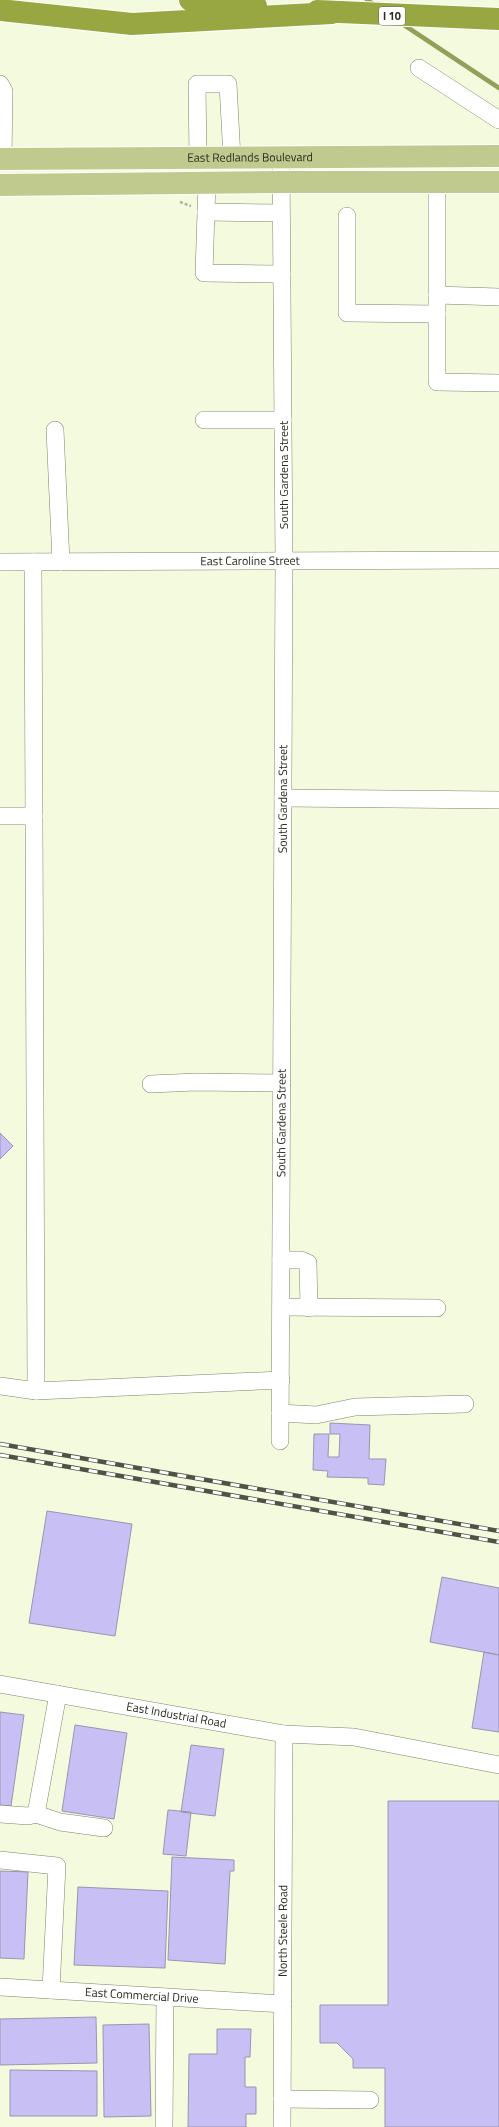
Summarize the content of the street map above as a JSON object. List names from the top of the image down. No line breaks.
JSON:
{"streets":{"highway":["I 10"],"main road":["East Redlands Boulevard"],"street":["South Gardena Street","East Caroline Street","East Industrial Road","North Steele Road","East Commercial Drive"]},"crossings":[["East Redlands Boulevard","South Gardena Street"],["South Gardena Street","East Caroline Street"],["East Industrial Road","North Steele Road"],["North Steele Road","East Commercial Drive"]]}
